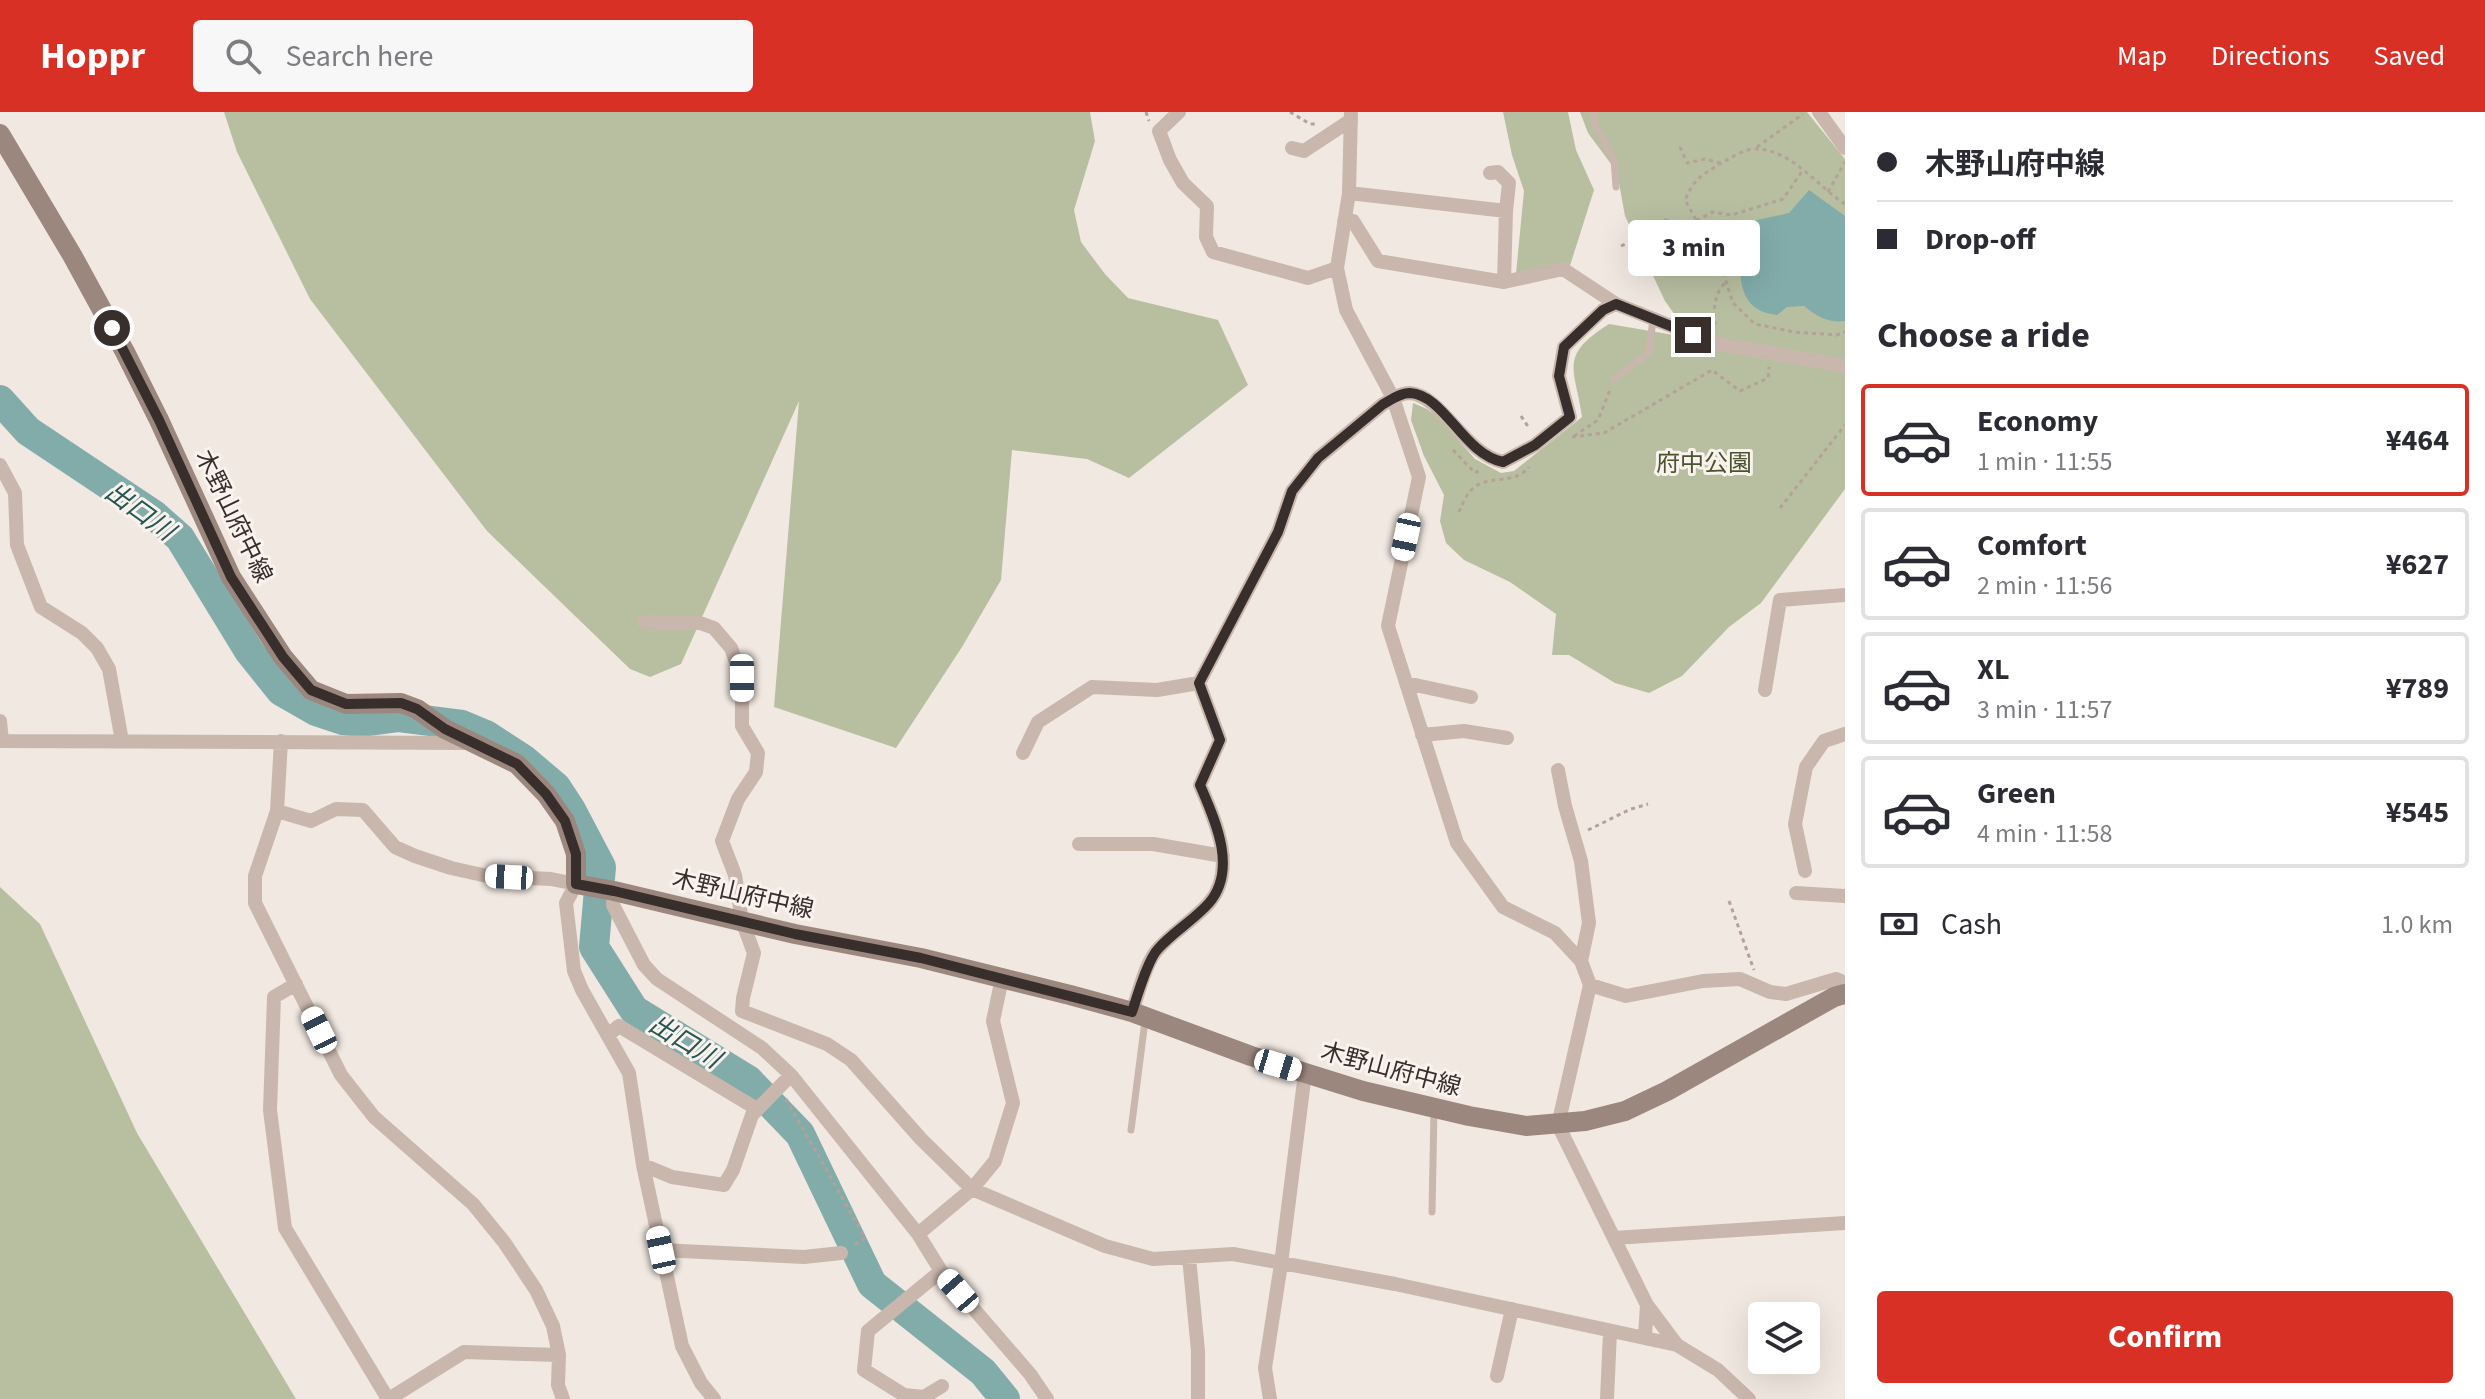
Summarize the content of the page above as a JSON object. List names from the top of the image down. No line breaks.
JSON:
{"streets":{"main road":["木野山府中線"]},"water":["出口川"],"parks":["府中公園"],"page":{"header":"Hoppr","search":"Search here","nav":["Map","Directions","Saved"],"banner":["木野山府中線","Drop-off"],"bubble":"3 min","heading":"Choose a ride","list":[{"name":"Economy","note":"1 min · 11:55","value":"¥464"},{"name":"Comfort","note":"2 min · 11:56","value":"¥627"},{"name":"XL","note":"3 min · 11:57","value":"¥789"},{"name":"Green","note":"4 min · 11:58","value":"¥545"}],"pay":["Cash","1.0 km"],"buttons":"Confirm"}}
